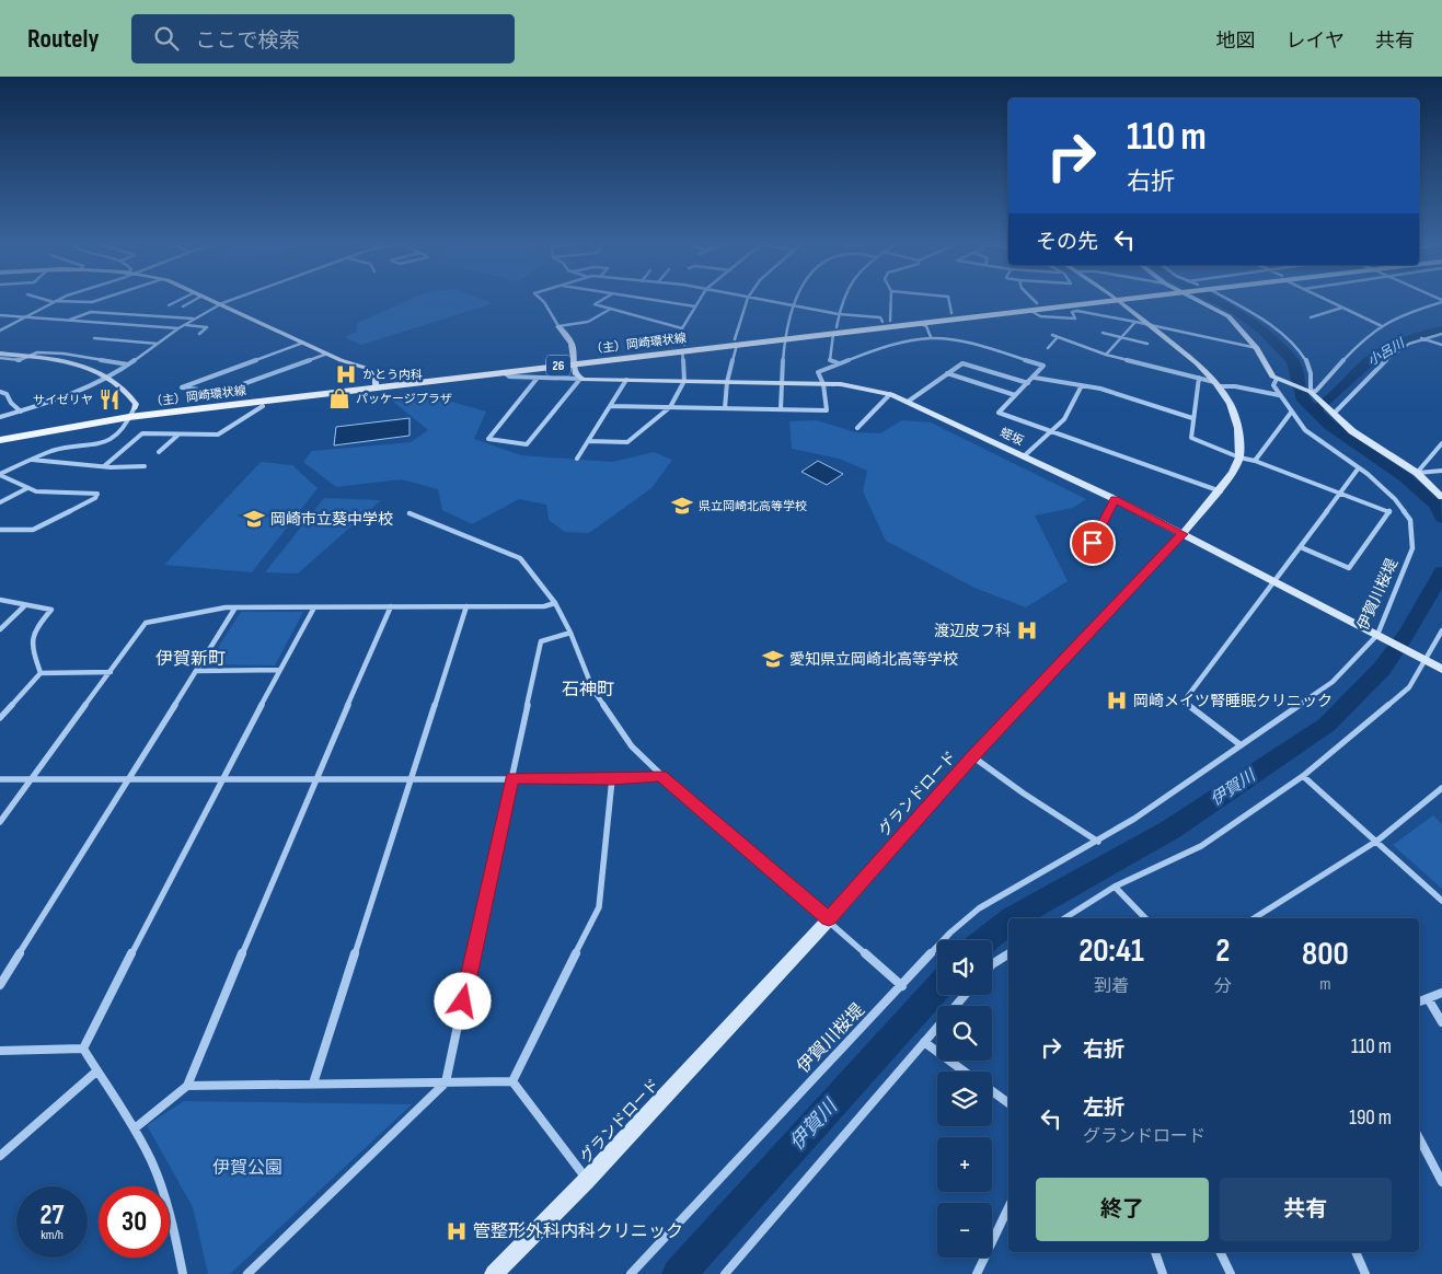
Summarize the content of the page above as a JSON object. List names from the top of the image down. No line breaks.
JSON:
{"streets":{"main road":["（主）岡崎環状線","26"],"street":["蛭坂","伊賀川桜堤","グランドロード"]},"crossings":[["蛭坂","伊賀川桜堤"],["蛭坂","グランドロード"]],"districts":["伊賀新町","石神町"],"water":["小呂川","伊賀川"],"parks":["伊賀公園"],"places":{"hospital":["かとう内科","渡辺皮フ科","岡崎メイツ腎睡眠クリニック","管整形外科内科クリニック"],"shop":["パッケージプラザ"],"restaurant":["サイゼリヤ"],"school or university":["県立岡崎北高等学校","岡崎市立葵中学校","愛知県立岡崎北高等学校"]},"page":{"header":"Routely","search":"ここで検索","nav":["地図","レイヤ","共有"],"turn":["110 m","右折"],"then":"その先","eta":["20:41","到着","2","分","800","m"],"map_buttons":["+","−"],"list":[{"name":"右折","value":"110 m"},{"name":"左折","note":"グランドロード","value":"190 m"}],"buttons":["終了","共有"],"speed":"27 km/h","limit":"30"}}
